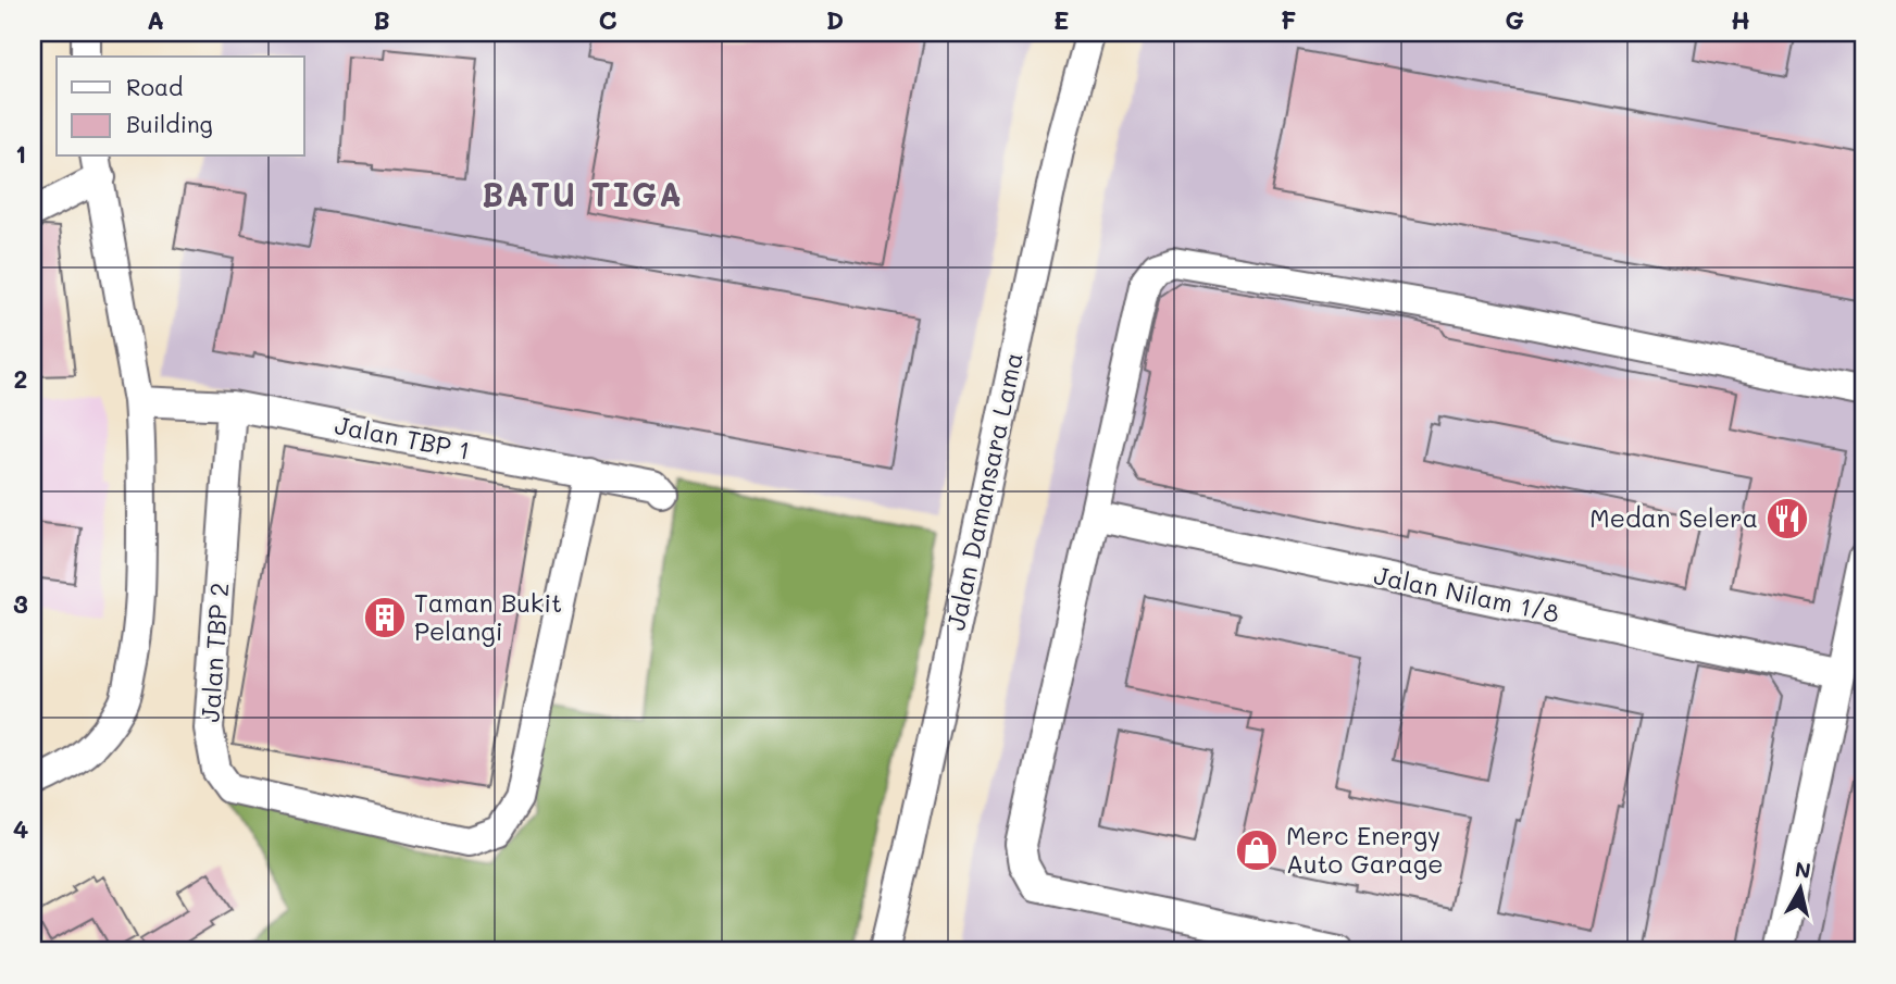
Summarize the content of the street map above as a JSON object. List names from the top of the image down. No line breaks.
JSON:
{"streets":{"street":["Jalan TBP 1","Jalan Damansara Lama","Jalan Nilam 1/8","Jalan TBP 2"]},"crossings":[["Jalan TBP 1","Jalan TBP 2"]],"districts":["BATU TIGA"],"places":{"restaurant":["Medan Selera"],"building":["Taman Bukit Pelangi"],"shop":["Merc Energy Auto Garage"]},"legend":["Road","Building"],"north":"top","grid":{"columns":["A","B","C","D","E","F","G","H"],"rows":["1","2","3","4"]}}
